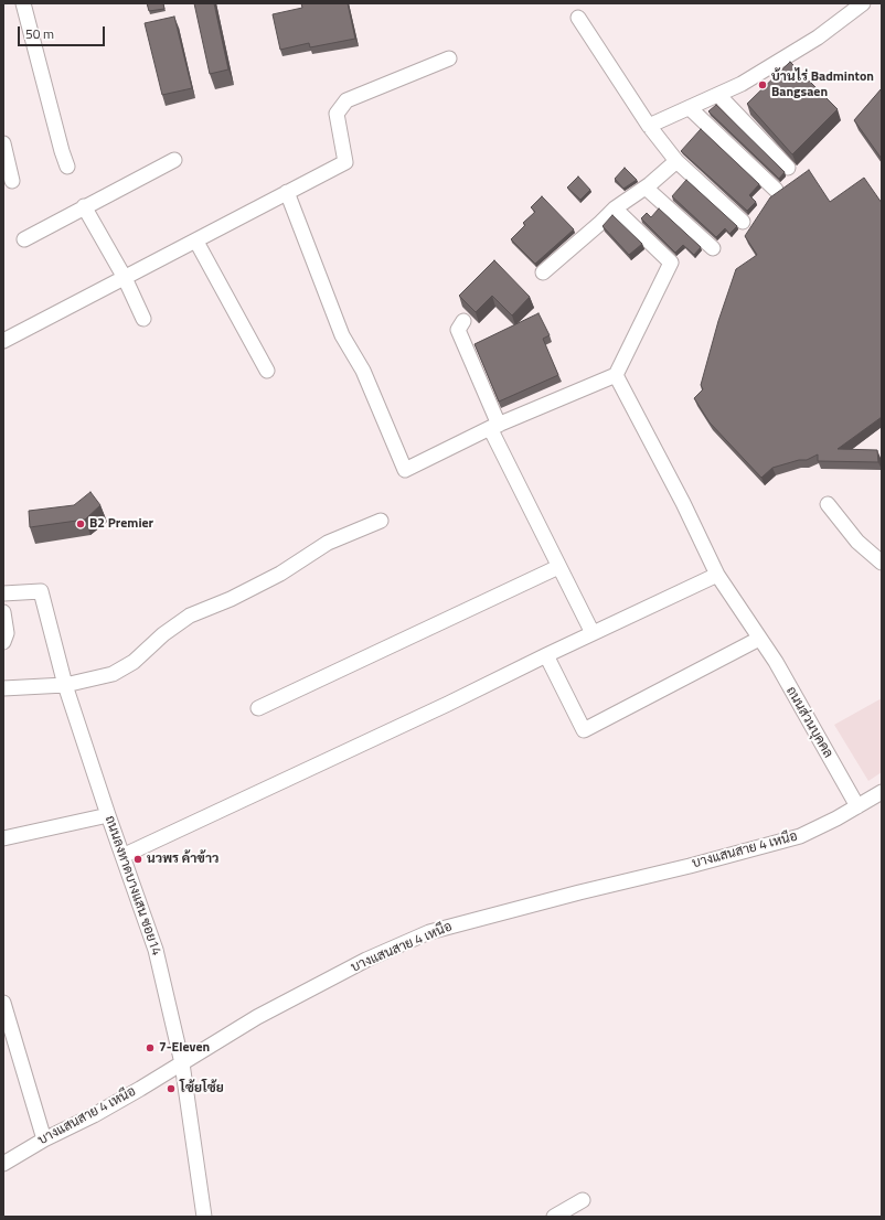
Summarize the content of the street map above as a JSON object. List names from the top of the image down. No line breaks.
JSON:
{"streets":{"street":["ถนนส่วนบุคคล","บางแสนสาย 4 เหนือ","ถนนลงหาดบางแสน ซอย14"]},"crossings":[["ถนนส่วนบุคคล","บางแสนสาย 4 เหนือ"],["บางแสนสาย 4 เหนือ","ถนนลงหาดบางแสน ซอย14"]],"places":["บ้านไร่ Badminton Bangsaen","B2 Premier","นวพร ค้าข้าว","7-Eleven","โซ้ยโซ้ย"],"scale_bar":"50 m"}
